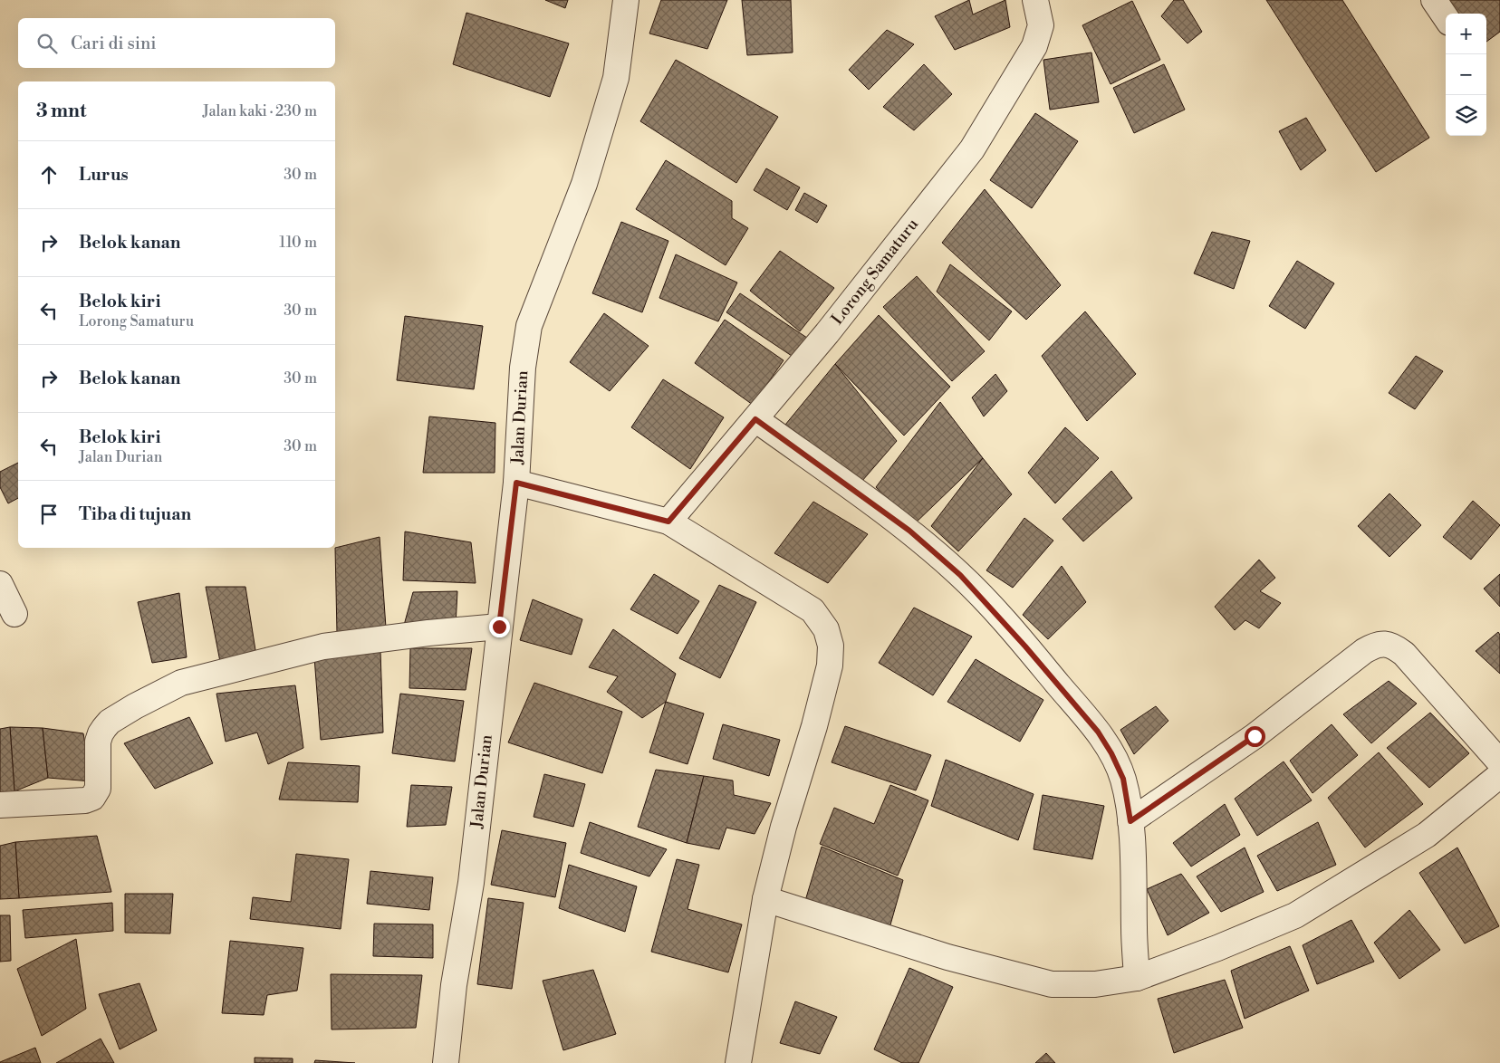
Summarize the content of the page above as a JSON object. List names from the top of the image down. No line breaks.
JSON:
{"streets":{"street":["Lorong Samaturu","Jalan Durian"]},"page":{"map_buttons":["+","−"],"search":"Cari di sini","heading":["3 mnt","Jalan kaki · 230 m"],"list":[["Lurus","30 m"],["Belok kanan","110 m"],["Belok kiri","Lorong Samaturu","30 m"],["Belok kanan","30 m"],["Belok kiri","Jalan Durian","30 m"],"Tiba di tujuan"]}}
